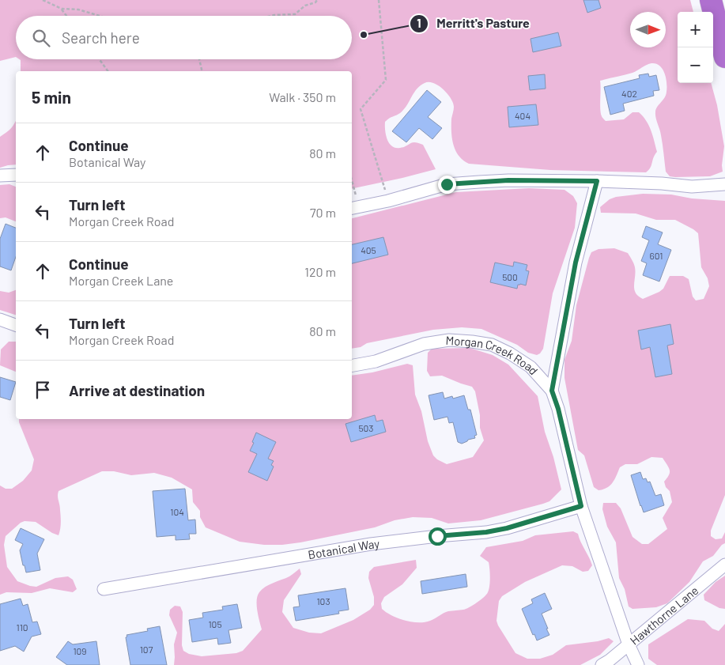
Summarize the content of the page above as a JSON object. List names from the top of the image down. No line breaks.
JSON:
{"streets":{"street":["Morgan Creek Road","Botanical Way","Hawthorne Lane"]},"crossings":[["Morgan Creek Road","Botanical Way"],["Morgan Creek Road","Hawthorne Lane"]],"places":["Merritt's Pasture"],"house_numbers":["402","404","405","601","500","503","104","103","105","110","107","109"],"north":"right","page":{"map_buttons":["+","−"],"search":"Search here","heading":["5 min","Walk · 350 m"],"list":[["Continue","Botanical Way","80 m"],["Turn left","Morgan Creek Road","70 m"],["Continue","Morgan Creek Lane","120 m"],["Turn left","Morgan Creek Road","80 m"],"Arrive at destination"]}}
